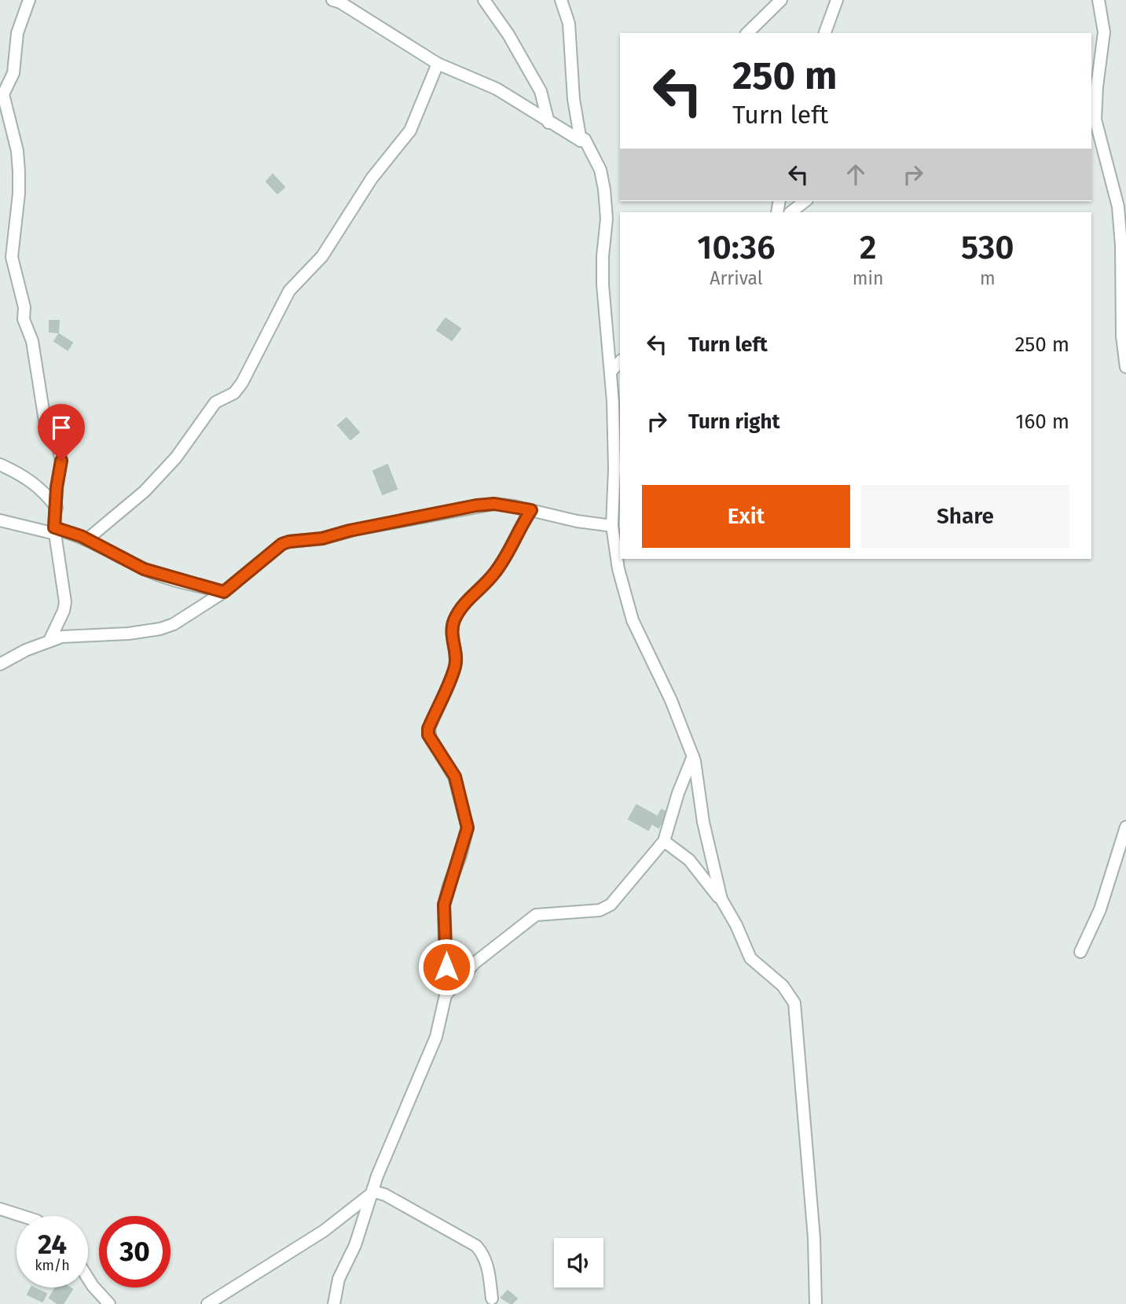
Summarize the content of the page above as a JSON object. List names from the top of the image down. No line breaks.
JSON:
{"page":{"turn":["250 m","Turn left"],"eta":["10:36","Arrival","2","min","530","m"],"list":[{"name":"Turn left","value":"250 m"},{"name":"Turn right","value":"160 m"}],"buttons":["Exit","Share"],"speed":"24 km/h","limit":"30"}}
